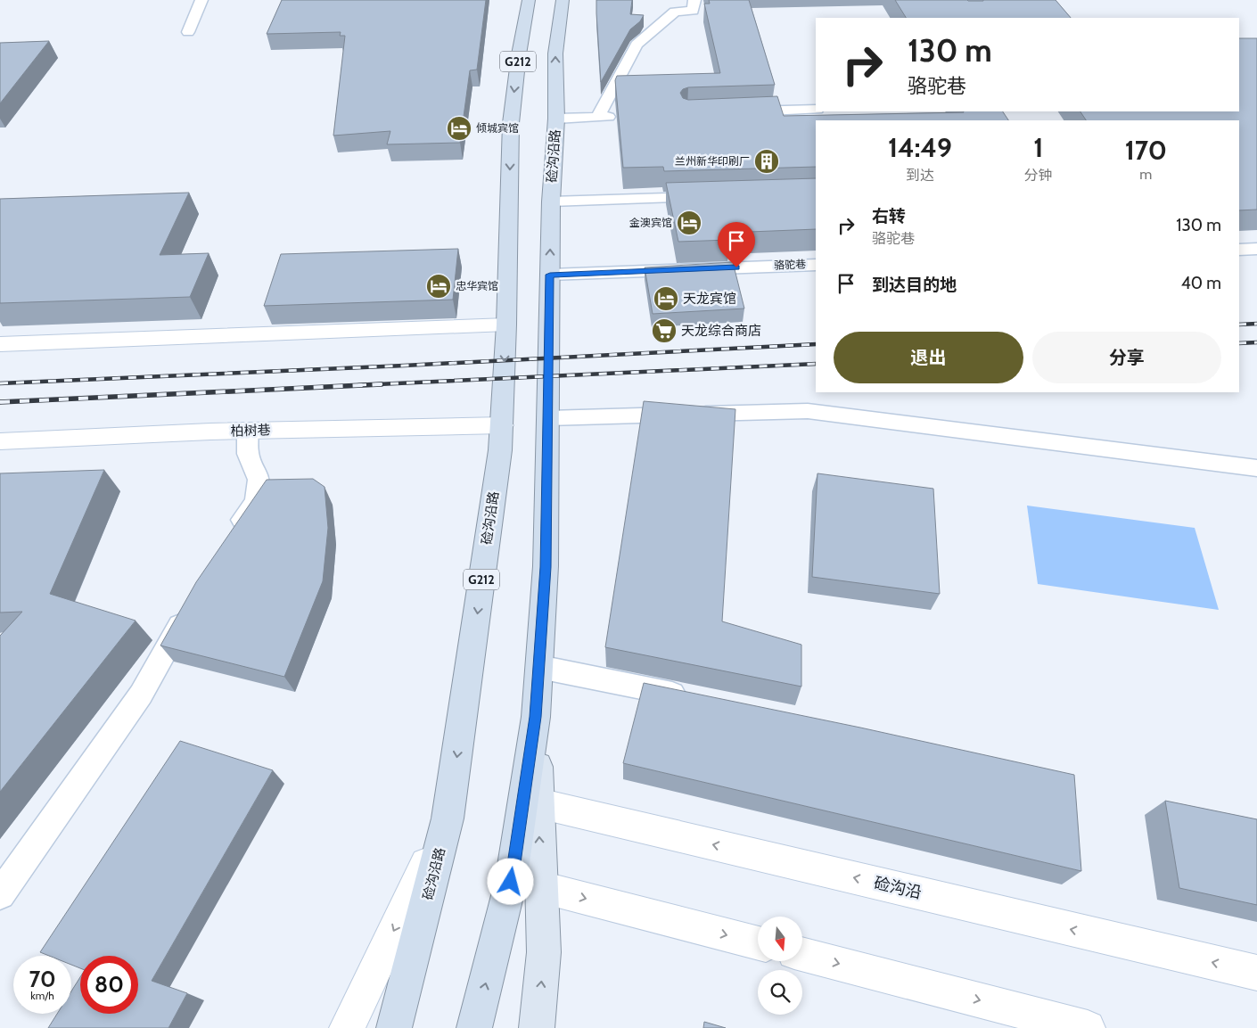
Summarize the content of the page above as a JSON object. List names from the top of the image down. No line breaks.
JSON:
{"streets":{"highway":["G212","硷沟沿路"],"street":["柏树巷","硷沟沿"],"lane":["骆驼巷"]},"crossings":[["硷沟沿路","骆驼巷"],["硷沟沿路","柏树巷"]],"places":{"hotel":["倾城宾馆","金澳宾馆","忠华宾馆","天龙宾馆"],"building":["兰州新华印刷厂"],"supermarket":["天龙综合商店"]},"north":"bottom","page":{"turn":["130 m","骆驼巷"],"eta":["14:49","到达","1","分钟","170","m"],"list":[{"name":"右转","note":"骆驼巷","value":"130 m"},{"name":"到达目的地","value":"40 m"}],"buttons":["退出","分享"],"speed":"70 km/h","limit":"80"}}
